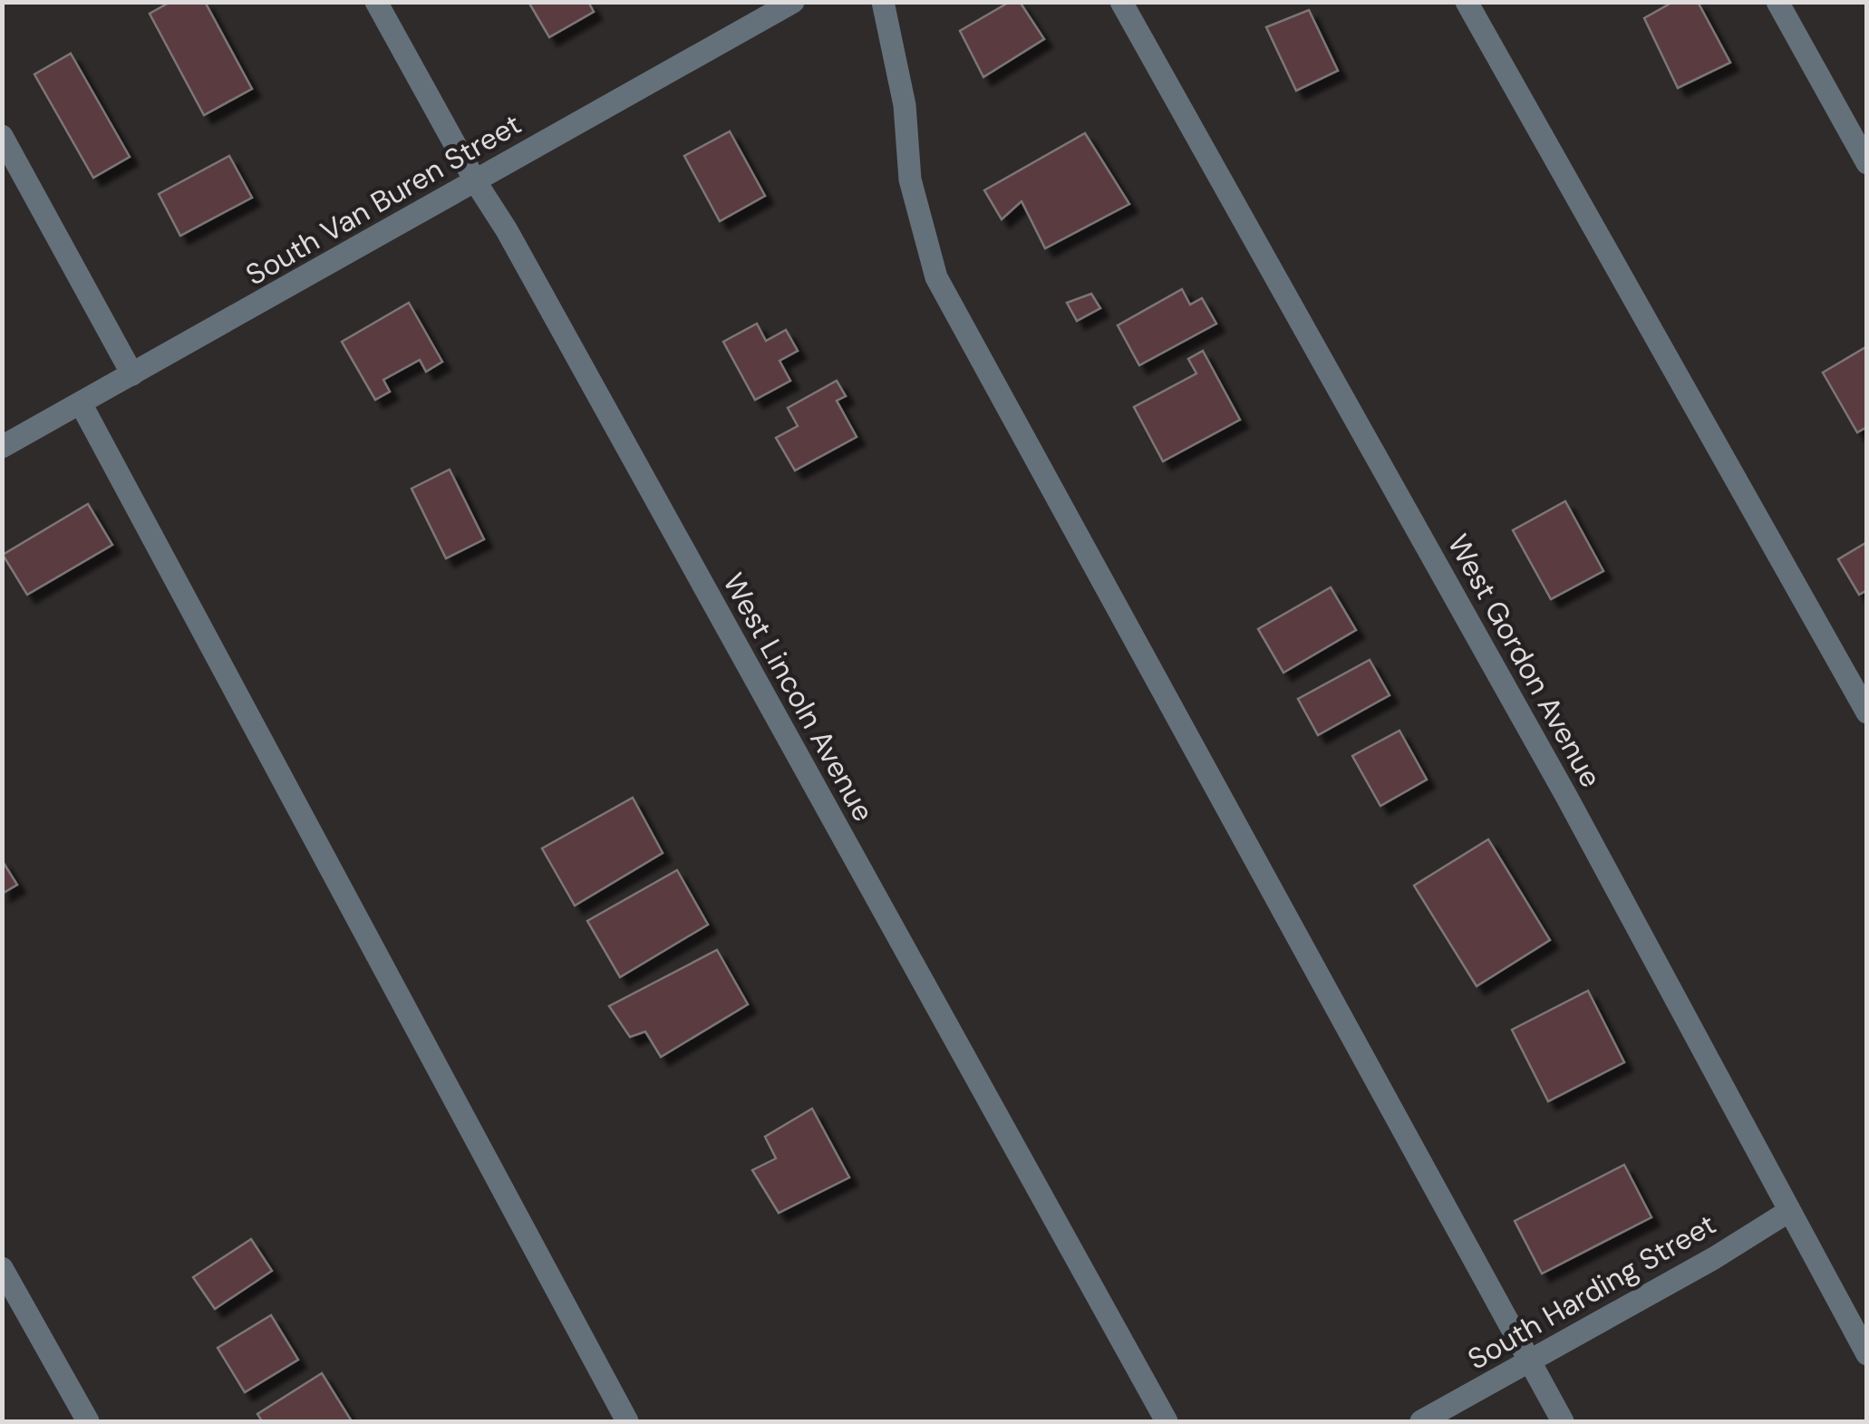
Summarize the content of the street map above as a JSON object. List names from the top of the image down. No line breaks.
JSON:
{"streets":{"street":["South Van Buren Street","West Gordon Avenue","West Lincoln Avenue","South Harding Street"]},"crossings":[["South Van Buren Street","West Lincoln Avenue"],["West Gordon Avenue","South Harding Street"]]}
